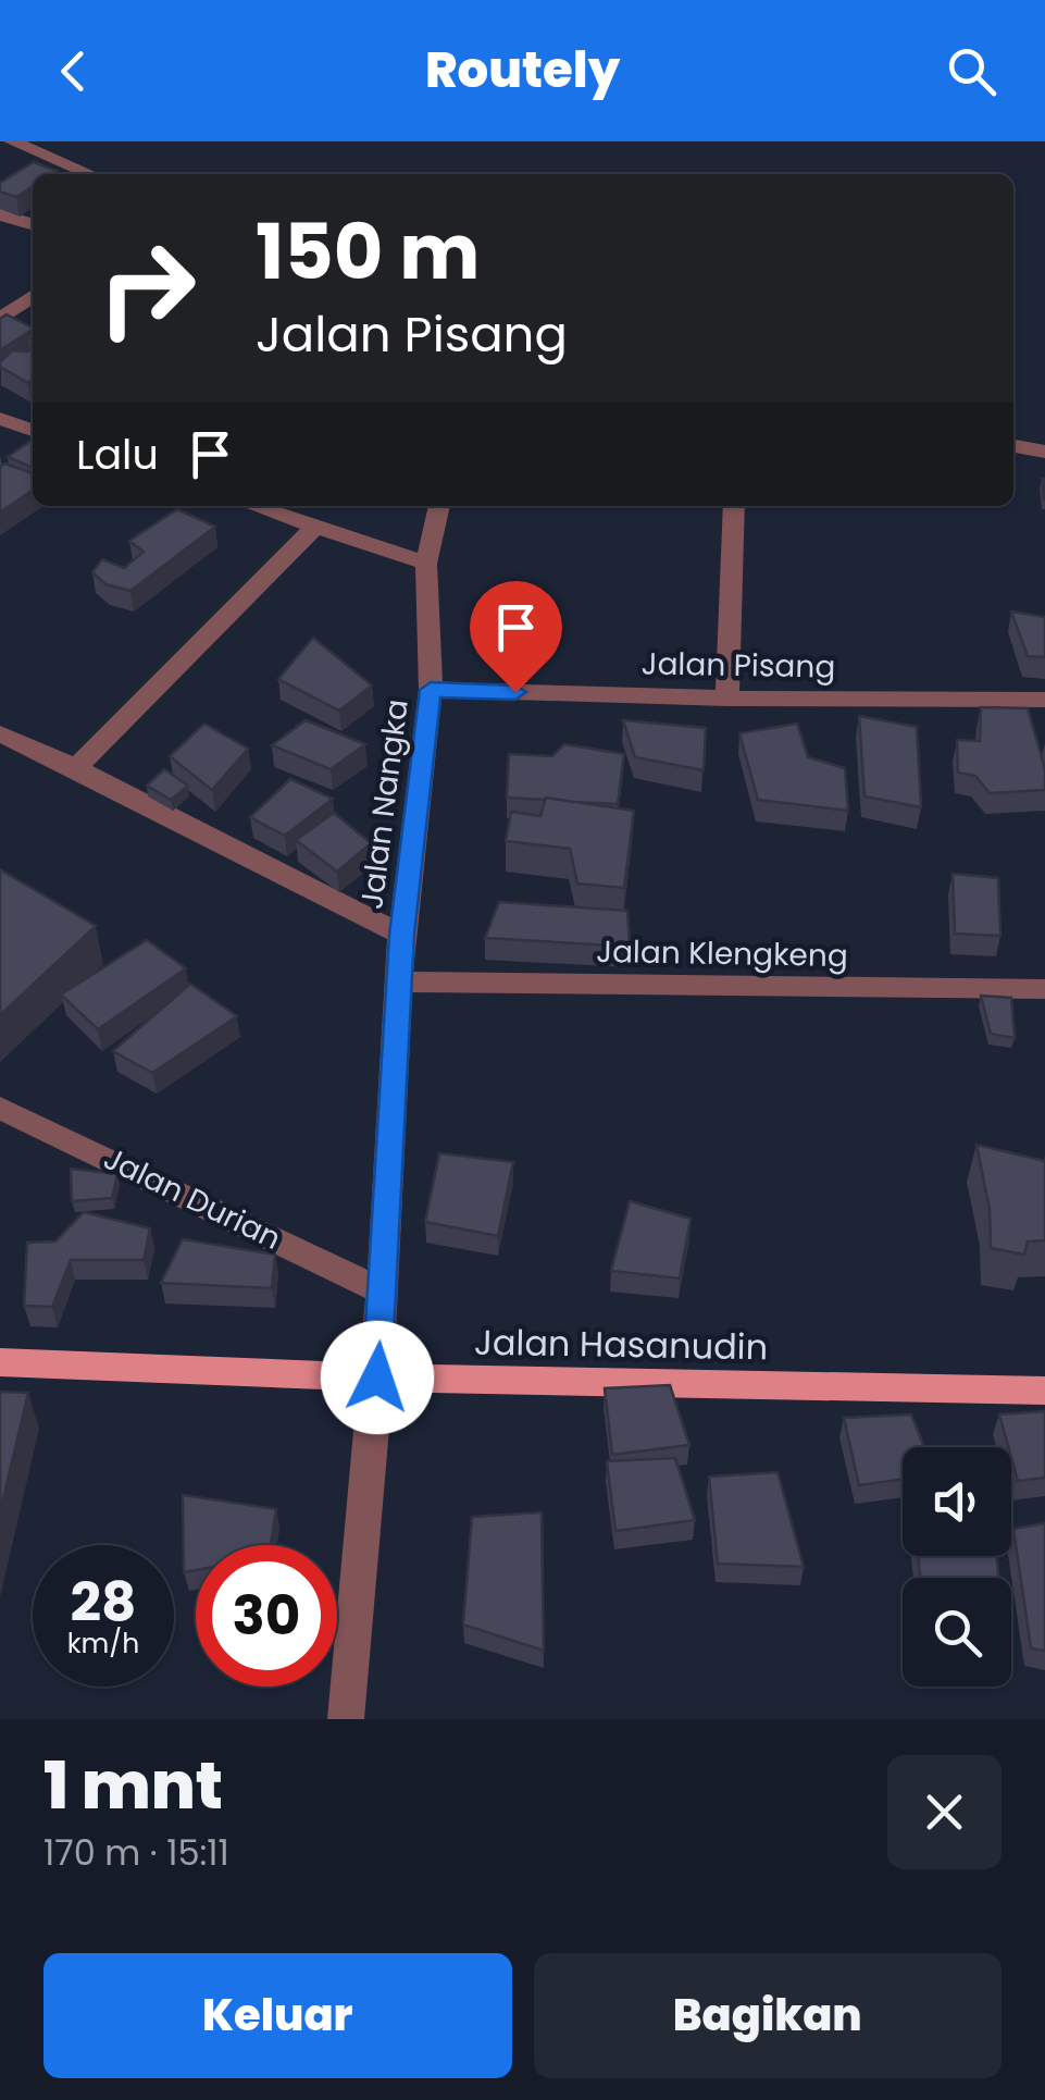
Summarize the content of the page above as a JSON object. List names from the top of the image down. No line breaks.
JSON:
{"streets":{"main road":["Jalan Hasanudin"],"street":["Jalan Pisang","Jalan Nangka","Jalan Klengkeng","Jalan Durian"]},"crossings":[["Jalan Pisang","Jalan Nangka"],["Jalan Nangka","Jalan Klengkeng"],["Jalan Nangka","Jalan Durian"],["Jalan Nangka","Jalan Hasanudin"]],"page":{"header":"Routely","turn":["150 m","Jalan Pisang"],"then":"Lalu","speed":"28 km/h","limit":"30","heading":["1 mnt","170 m · 15:11"],"buttons":["Keluar","Bagikan"]}}
